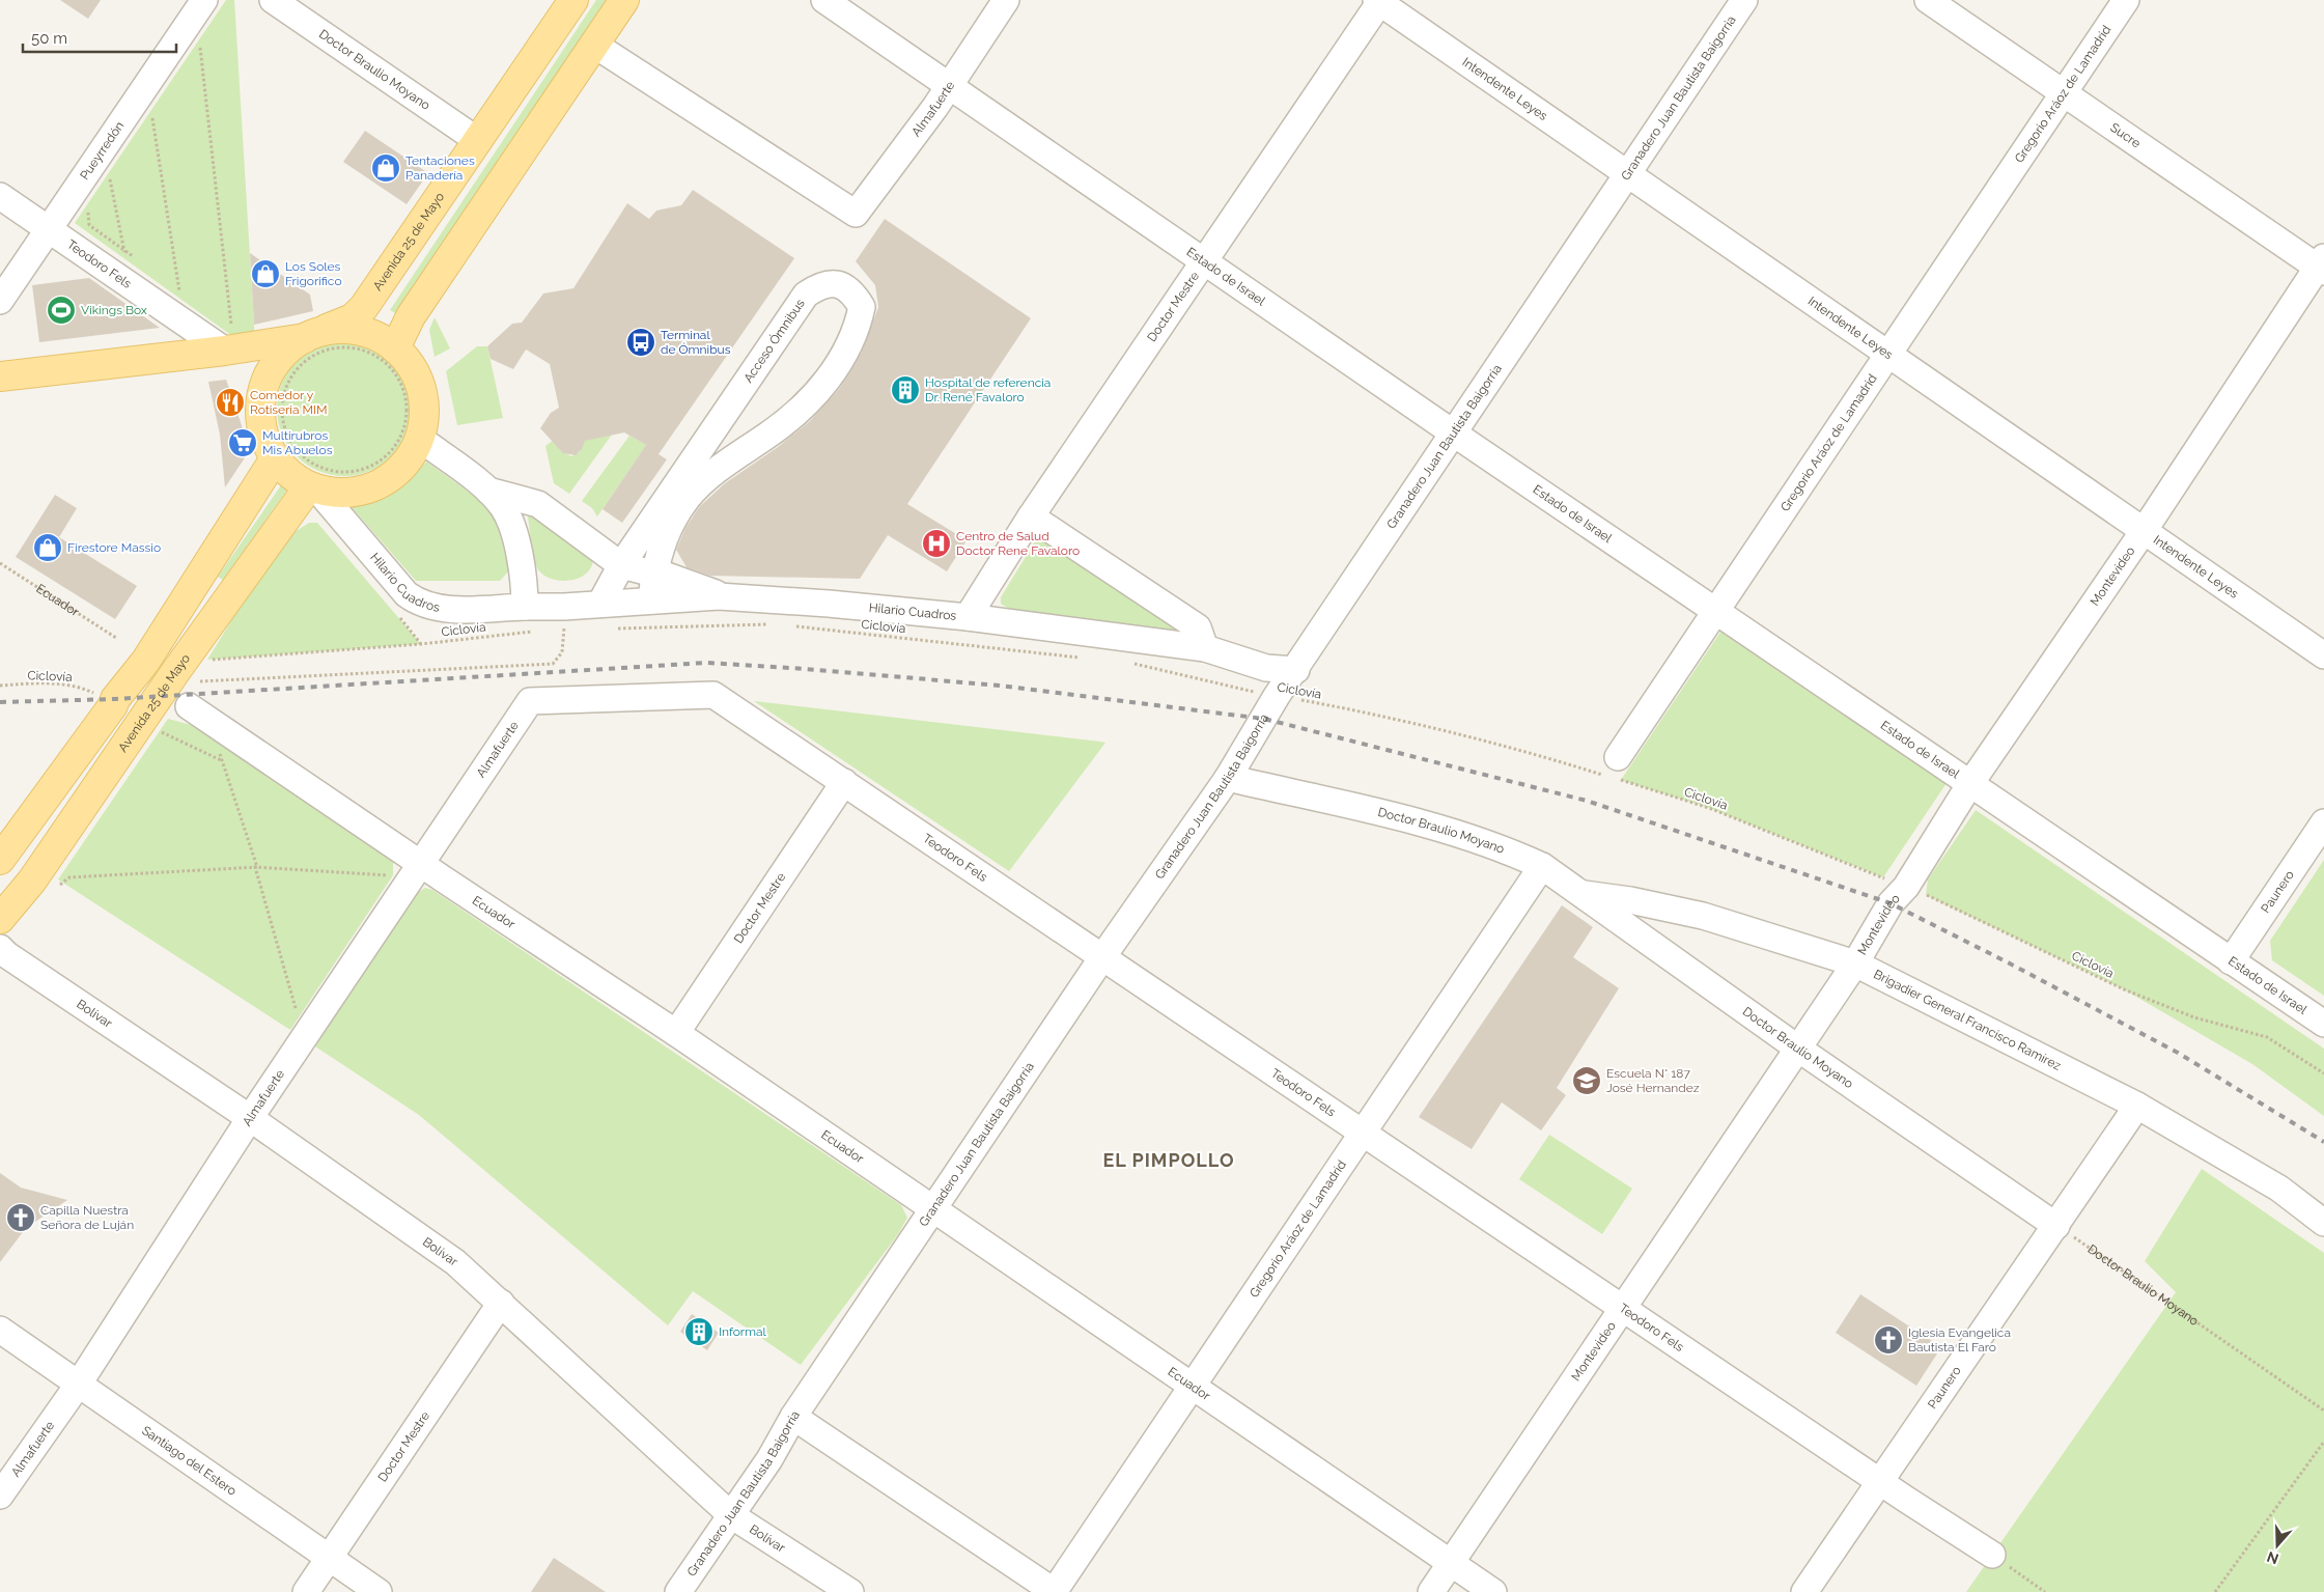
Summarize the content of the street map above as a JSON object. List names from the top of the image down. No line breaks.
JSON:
{"streets":{"main road":["Avenida 25 de Mayo"],"street":["Doctor Braulio Moyano","Intendente Leyes","Gregorio Aráoz de Lamadrid","Granadero Juan Bautista Baigorria","Almafuerte","Sucre","Pueyrredón","Teodoro Fels","Estado de Israel","Doctor Mestre","Acceso Ómnibus","Montevideo","Hilario Cuadros","Ecuador","Paunero","Bolívar","Brigadier General Francisco Ramírez","Santiago del Estero"],"path":["Ciclovía"]},"crossings":[["Doctor Braulio Moyano","Gregorio Aráoz de Lamadrid"],["Doctor Braulio Moyano","Granadero Juan Bautista Baigorria"],["Doctor Braulio Moyano","Avenida 25 de Mayo"],["Doctor Braulio Moyano","Montevideo"],["Doctor Braulio Moyano","Paunero"],["Doctor Braulio Moyano","Brigadier General Francisco Ramírez"],["Intendente Leyes","Gregorio Aráoz de Lamadrid"],["Intendente Leyes","Granadero Juan Bautista Baigorria"],["Intendente Leyes","Doctor Mestre"],["Intendente Leyes","Montevideo"],["Gregorio Aráoz de Lamadrid","Sucre"],["Gregorio Aráoz de Lamadrid","Teodoro Fels"],["Gregorio Aráoz de Lamadrid","Estado de Israel"],["Gregorio Aráoz de Lamadrid","Ecuador"],["Gregorio Aráoz de Lamadrid","Ciclovía"],["Granadero Juan Bautista Baigorria","Teodoro Fels"],["Granadero Juan Bautista Baigorria","Estado de Israel"],["Granadero Juan Bautista Baigorria","Hilario Cuadros"],["Granadero Juan Bautista Baigorria","Ecuador"],["Granadero Juan Bautista Baigorria","Ciclovía"],["Granadero Juan Bautista Baigorria","Bolívar"],["Almafuerte","Teodoro Fels"],["Almafuerte","Estado de Israel"],["Almafuerte","Ecuador"],["Almafuerte","Bolívar"],["Almafuerte","Santiago del Estero"],["Sucre","Montevideo"],["Pueyrredón","Teodoro Fels"],["Avenida 25 de Mayo","Hilario Cuadros"],["Teodoro Fels","Doctor Mestre"],["Teodoro Fels","Montevideo"],["Teodoro Fels","Paunero"],["Estado de Israel","Doctor Mestre"],["Estado de Israel","Montevideo"],["Estado de Israel","Paunero"],["Doctor Mestre","Hilario Cuadros"],["Doctor Mestre","Ecuador"],["Doctor Mestre","Bolívar"],["Doctor Mestre","Santiago del Estero"],["Acceso Ómnibus","Hilario Cuadros"],["Montevideo","Ecuador"],["Montevideo","Ciclovía"],["Montevideo","Brigadier General Francisco Ramírez"],["Paunero","Brigadier General Francisco Ramírez"]],"districts":["EL PIMPOLLO"],"places":{"shop":["Tentaciones Panadería","Los Soles Frigorifico","Firestore Massio"],"sports":["Vikings Box"],"bus stop":["Terminal de Ómnibus"],"building":["Hospital de referencia Dr. René Favaloro","Informal"],"restaurant":["Comedor y Rotiseria MIM"],"supermarket":["Multirubros Mis Abuelos"],"hospital":["Centro de Salud Doctor Rene Favaloro"],"school or university":["Escuela N° 187 José Hernandez"],"church":["Capilla Nuestra Señora de Luján","Iglesia Evangelica Bautista El Faro"]},"scale_bar":"50 m","north":"bottom"}
